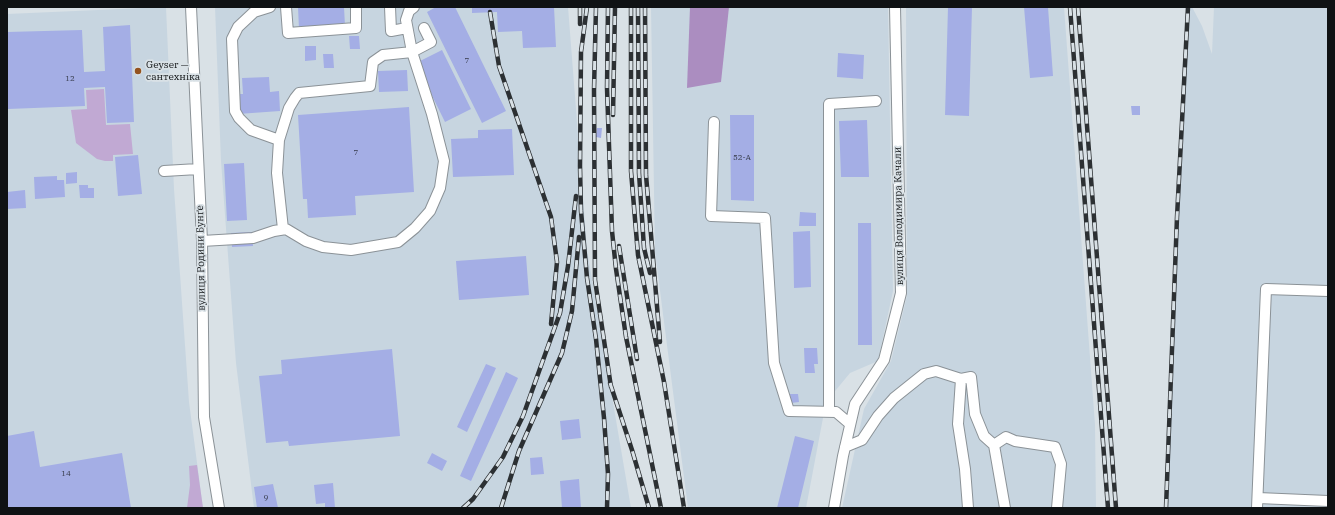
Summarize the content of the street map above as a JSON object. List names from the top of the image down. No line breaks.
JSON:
{"streets":{"street":["вулиця Володимира Качали","вулиця Родини Бунґе"]},"places":["Geyser — сантехніка"],"house_numbers":["7","12","7","52-А","14","9"]}
